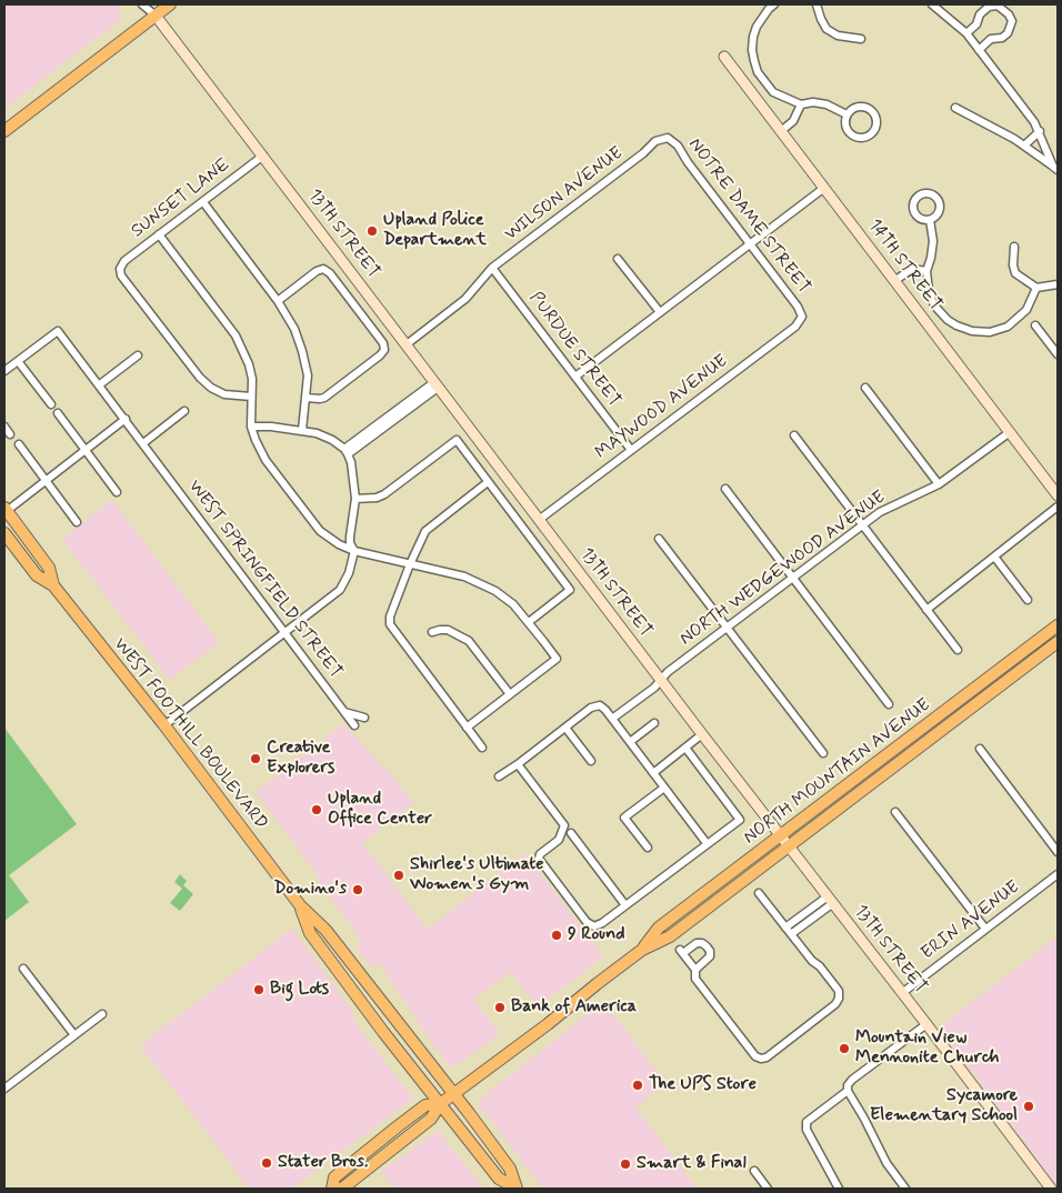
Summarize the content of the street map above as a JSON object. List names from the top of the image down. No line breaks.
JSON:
{"streets":{"main road":["WEST FOOTHILL BOULEVARD","NORTH MOUNTAIN AVENUE"],"street":["WILSON AVENUE","SUNSET LANE","NOTRE DAME STREET","13TH STREET","14TH STREET","PURDUE STREET","MAYWOOD AVENUE","NORTH WEDGEWOOD AVENUE","WEST SPRINGFIELD STREET","ERIN AVENUE"]},"crossings":[["WILSON AVENUE","NOTRE DAME STREET"],["WILSON AVENUE","13TH STREET"],["WILSON AVENUE","PURDUE STREET"],["SUNSET LANE","13TH STREET"],["NOTRE DAME STREET","MAYWOOD AVENUE"],["13TH STREET","MAYWOOD AVENUE"],["13TH STREET","NORTH WEDGEWOOD AVENUE"],["13TH STREET","NORTH MOUNTAIN AVENUE"],["13TH STREET","ERIN AVENUE"],["14TH STREET","NORTH WEDGEWOOD AVENUE"],["PURDUE STREET","MAYWOOD AVENUE"],["WEST FOOTHILL BOULEVARD","NORTH MOUNTAIN AVENUE"]],"places":["Upland Police Department","Creative Explorers","Upland Office Center","Shirlee's Ultimate Women's Gym","Domino's","9 Round","Big Lots","Bank of America","Mountain View Mennonite Church","The UPS Store","Sycamore Elementary School","Stater Bros.","Smart & Final"]}
